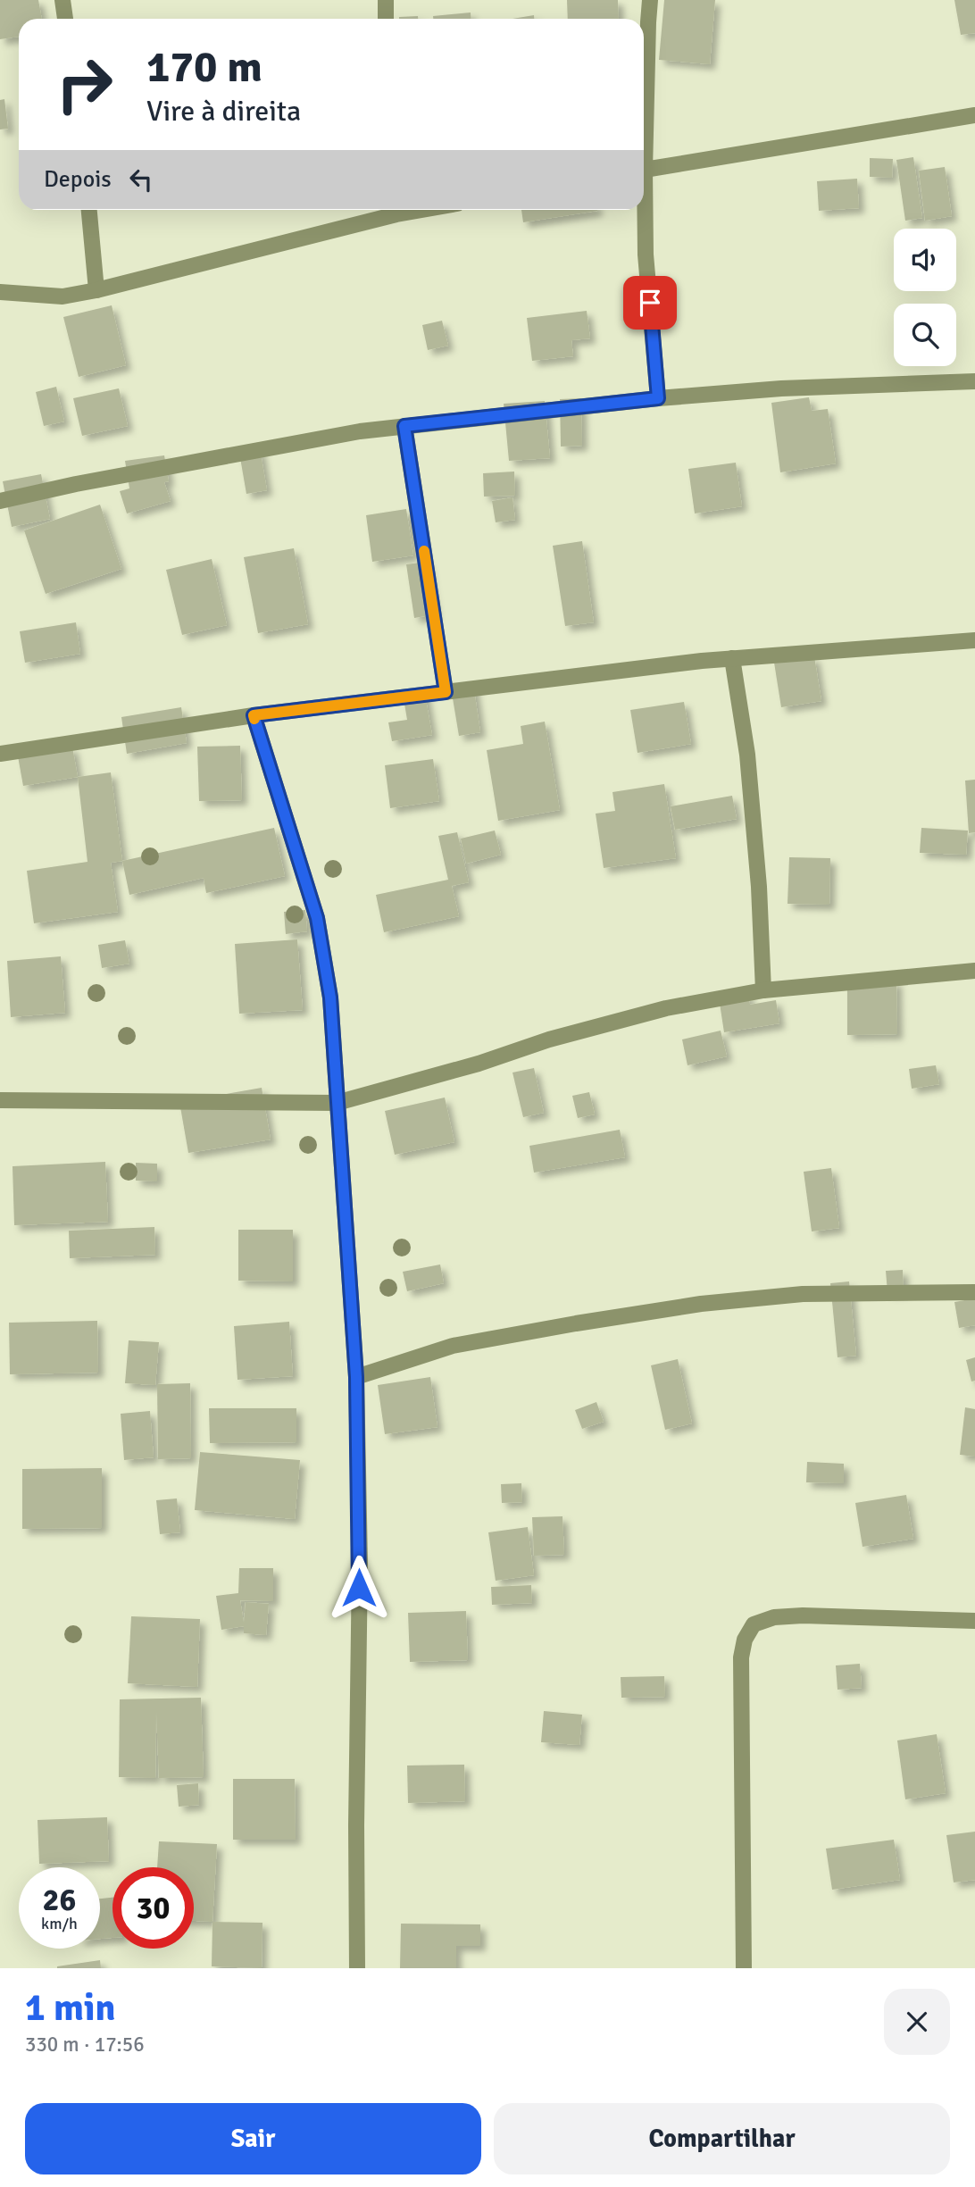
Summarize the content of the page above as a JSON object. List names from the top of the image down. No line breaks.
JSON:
{"page":{"turn":["170 m","Vire à direita"],"then":"Depois","speed":"26 km/h","limit":"30","heading":["1 min","330 m · 17:56"],"buttons":["Sair","Compartilhar"]}}
